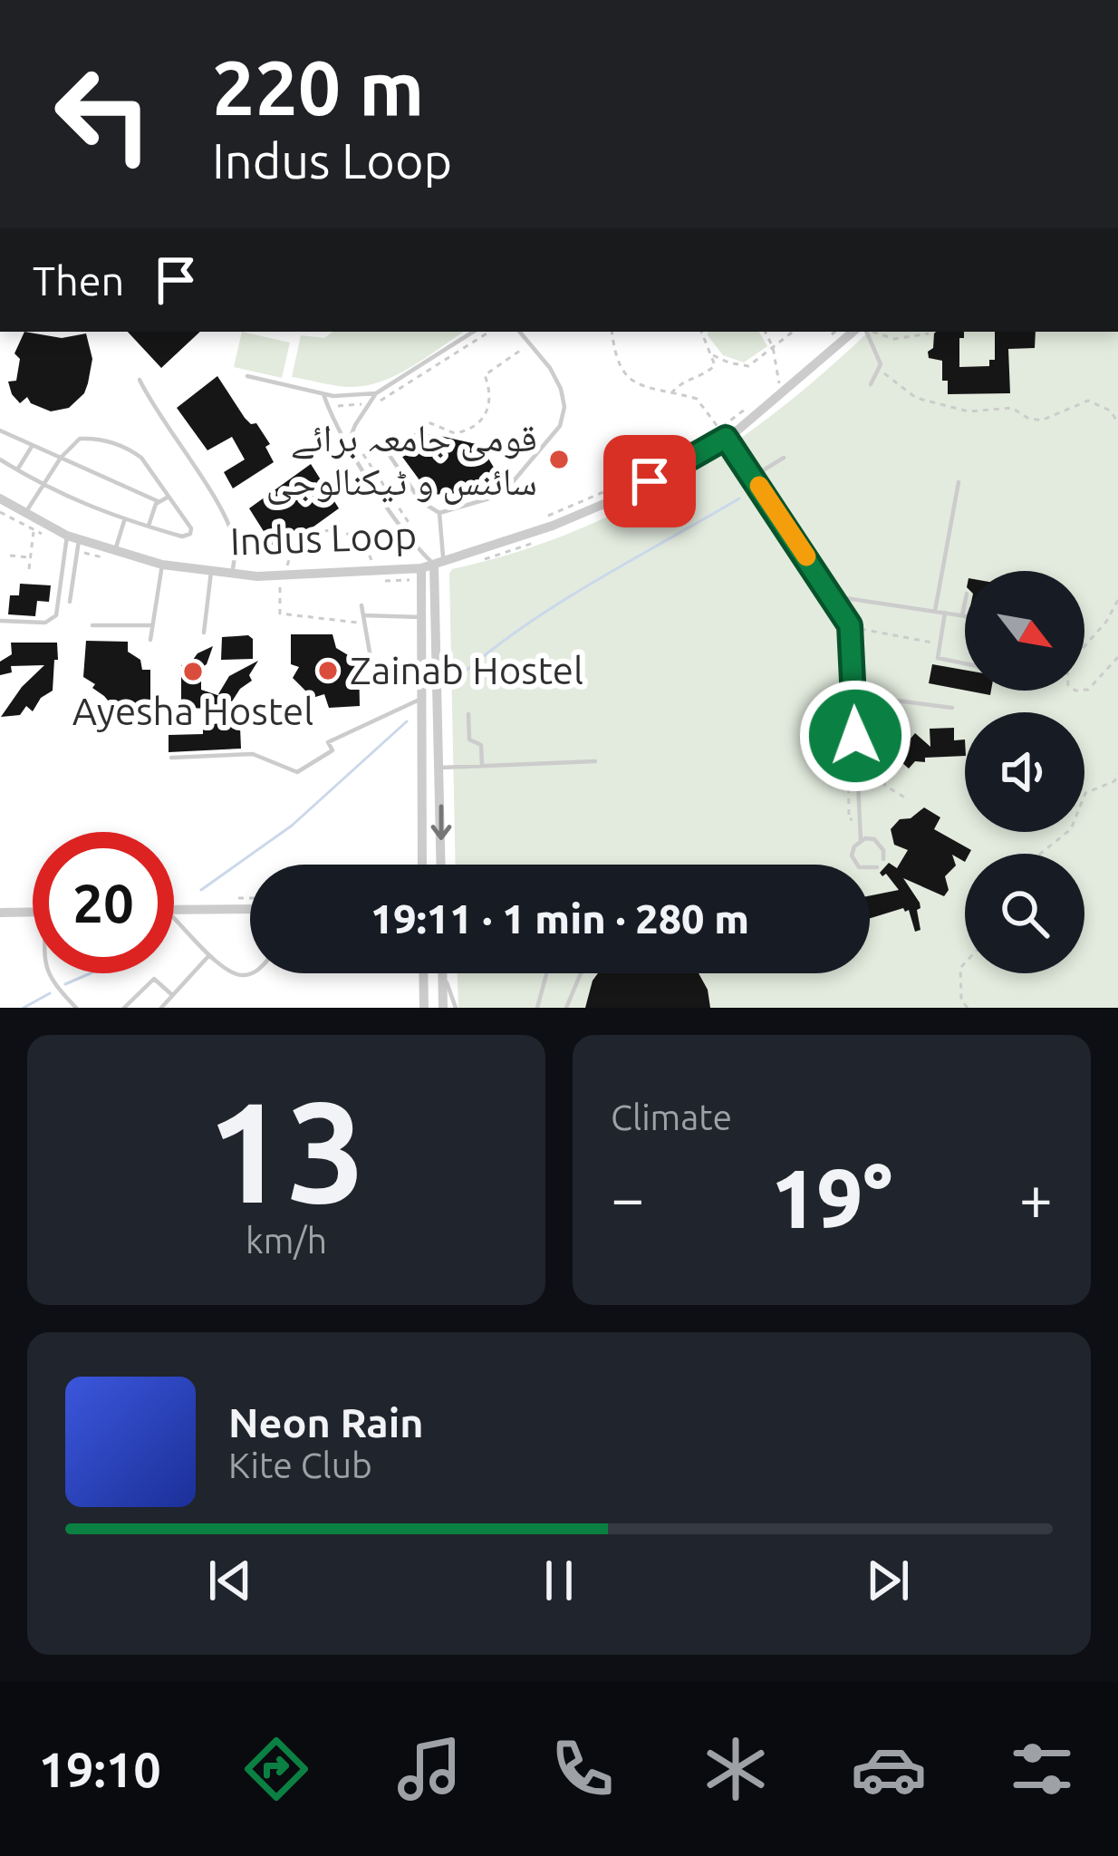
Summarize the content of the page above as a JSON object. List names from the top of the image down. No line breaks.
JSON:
{"streets":{"street":["Indus Loop"]},"places":["قومی جامعہ برائے سائنس و ٹیکنالوجی","Zainab Hostel","Ayesha Hostel"],"north":"bottom right","page":{"turn":["220 m","Indus Loop"],"then":"Then","limit":"20","trip":"19:11 · 1 min · 280 m","tile":[["13","km/h"],"Climate"],"heat":["−","19°","+"],"song":["Neon Rain","Kite Club"],"tabs":"19:10"}}
